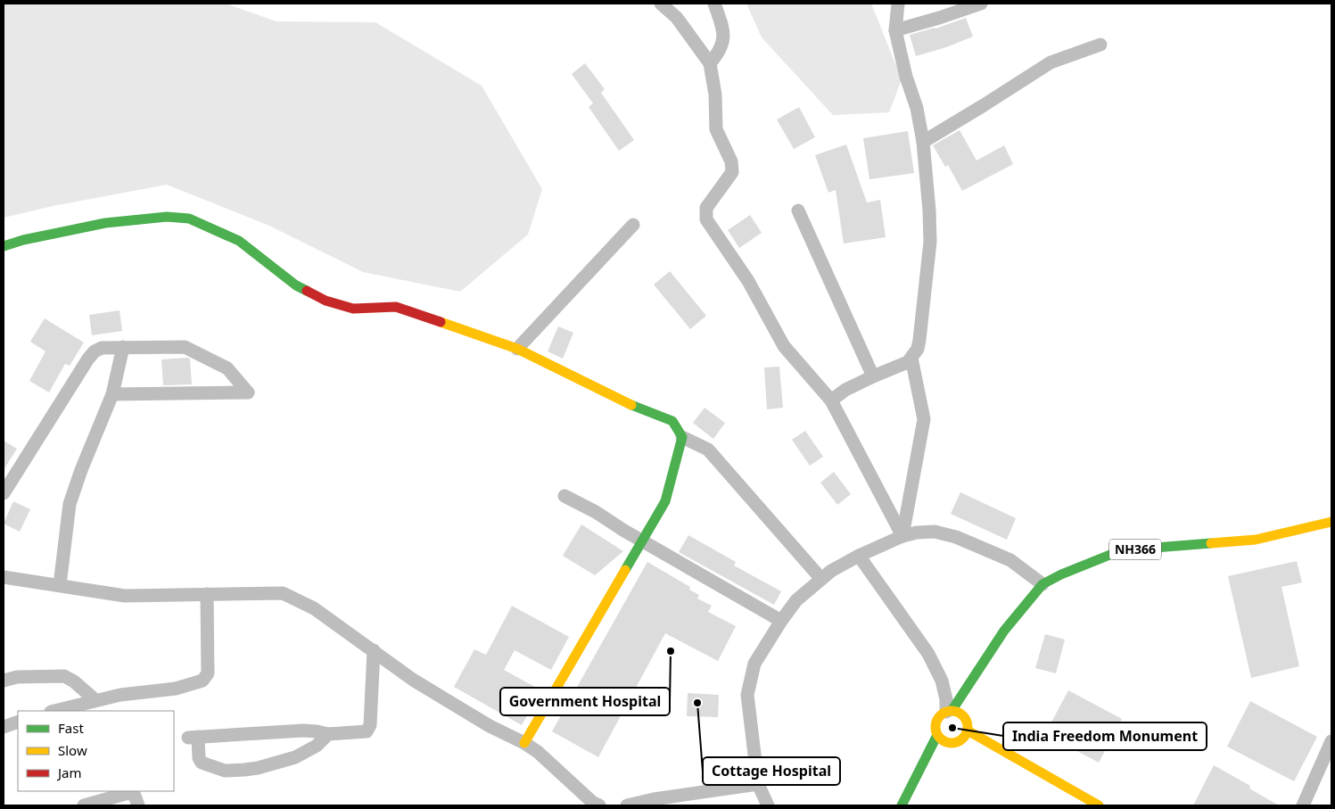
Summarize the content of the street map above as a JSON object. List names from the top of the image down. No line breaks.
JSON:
{"streets":{"main road":["NH366"]},"places":["Government Hospital","Cottage Hospital","India Freedom Monument"],"legend":["Fast","Slow","Jam"]}
